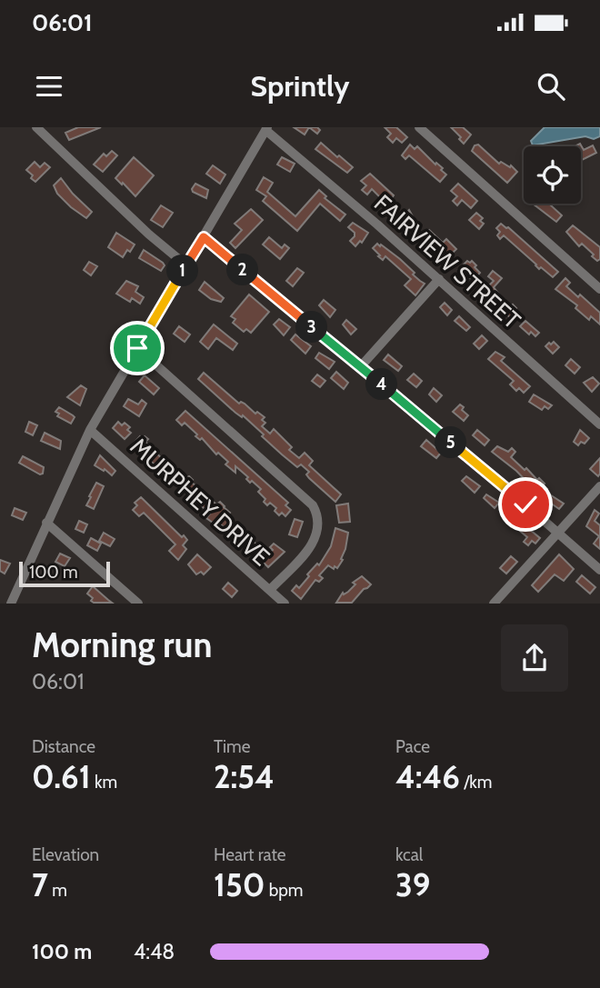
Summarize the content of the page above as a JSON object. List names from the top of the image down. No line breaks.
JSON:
{"streets":{"street":["FAIRVIEW STREET","MURPHEY DRIVE"]},"scale_bar":"100 m","page":{"status":"06:01","header":"Sprintly","pins":["2","1","3","4","5"],"scale":"100 m","heading":["Morning run","06:01"],"stats":[["Distance","0.61 km"],["Time","2:54"],["Pace","4:46 /km"],["Elevation","7 m"],["Heart rate","150 bpm"],["kcal","39"]],"list":[{"name":"100 m","note":"4:48"}]}}
